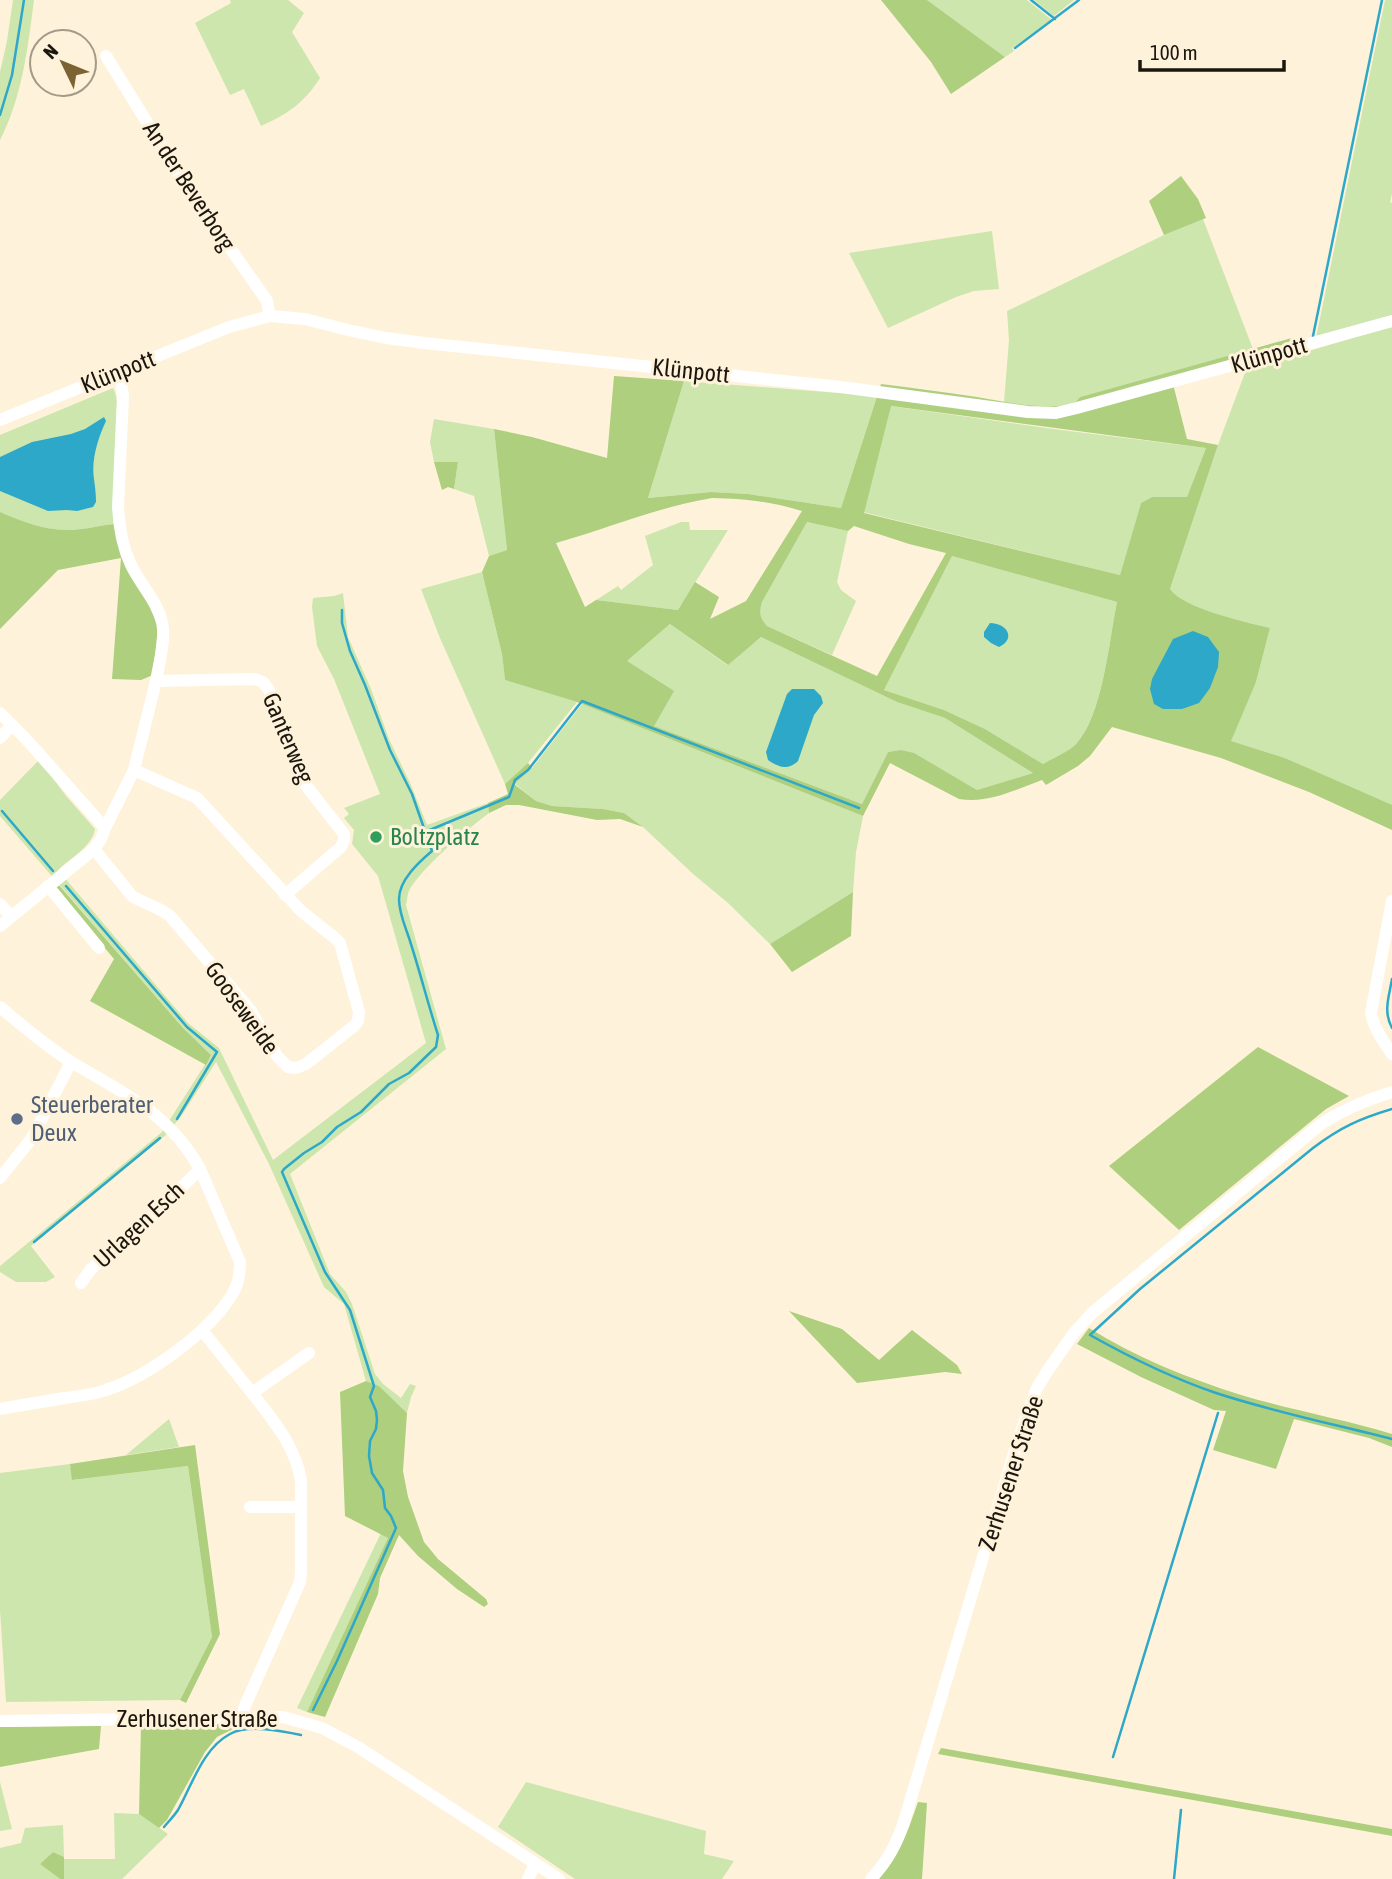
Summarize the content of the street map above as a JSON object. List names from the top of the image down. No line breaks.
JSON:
{"streets":{"street":["An der Beverborg","Klünpott","Ganterweg","Gooseweide","Urlagen Esch","Zerhusener Straße"]},"crossings":[["An der Beverborg","Klünpott"],["Ganterweg","Gooseweide"]],"places":["Boltzplatz","Steuerberater Deux"],"scale_bar":"100 m","north":"top left"}
